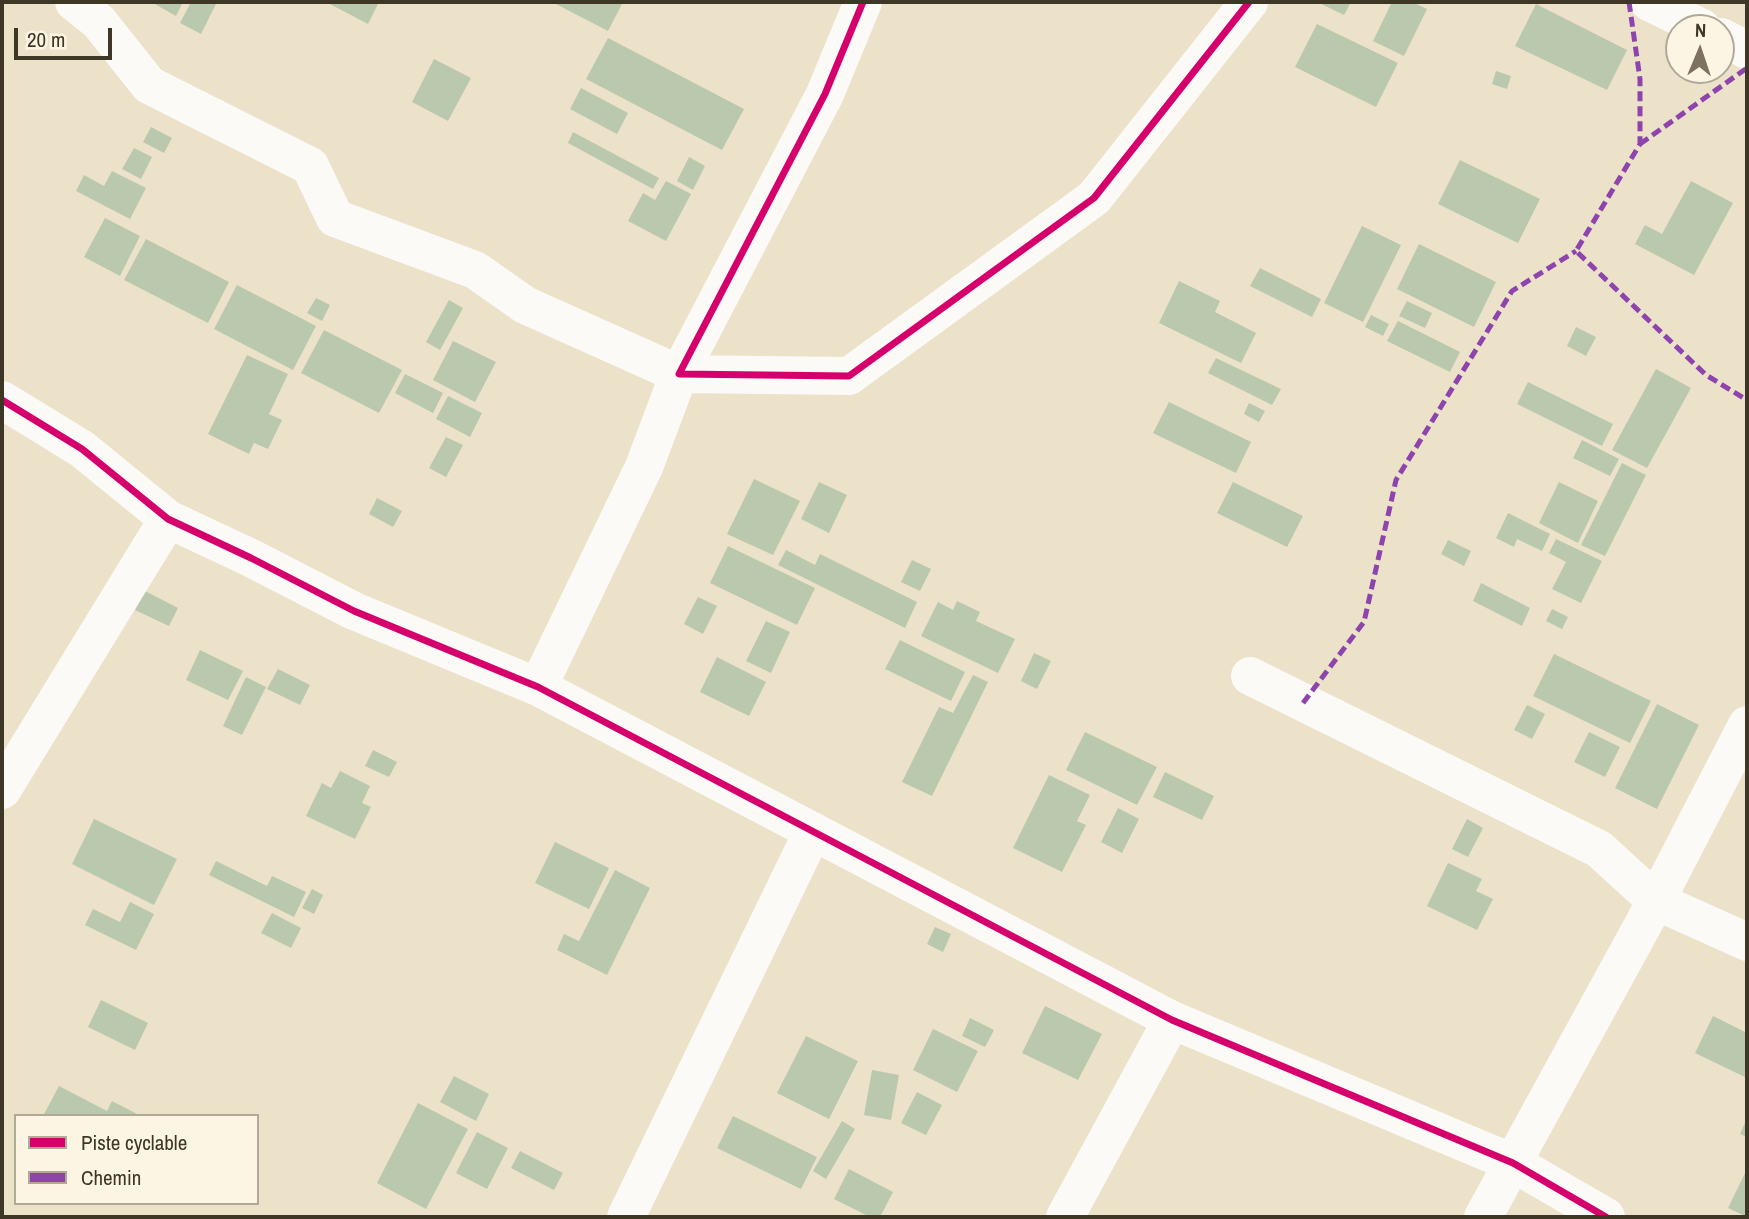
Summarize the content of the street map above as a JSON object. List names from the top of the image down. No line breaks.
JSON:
{"legend":["Piste cyclable","Chemin"],"scale_bar":"20 m","north":"top"}
